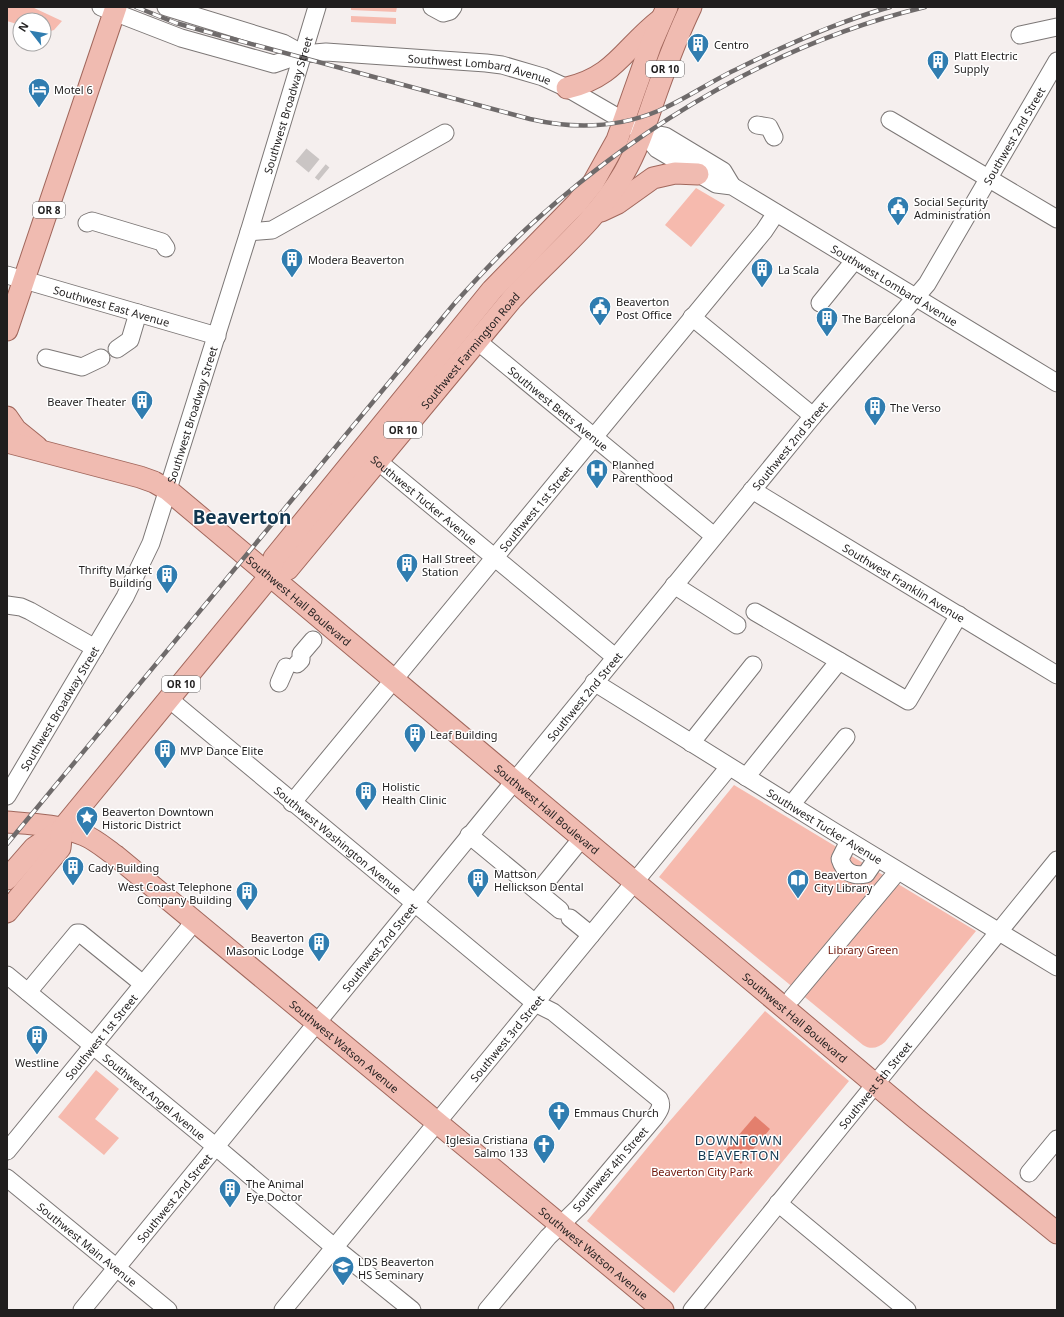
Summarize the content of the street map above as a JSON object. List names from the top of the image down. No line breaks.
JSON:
{"streets":{"main road":["OR 10","OR 8","Southwest Farmington Road","Southwest Hall Boulevard","Southwest Watson Avenue"],"street":["Southwest Lombard Avenue","Southwest Broadway Street","Southwest 2nd Street","Southwest East Avenue","Southwest Betts Avenue","Southwest Tucker Avenue","Southwest 1st Street","Southwest Franklin Avenue","Southwest Washington Avenue","Southwest 3rd Street","Southwest 5th Street","Southwest Angel Avenue","Southwest 4th Street","Southwest Main Avenue"]},"crossings":[["OR 10","Southwest Lombard Avenue"],["OR 10","Southwest Farmington Road"],["Southwest Lombard Avenue","Southwest Broadway Street"],["Southwest Lombard Avenue","Southwest 2nd Street"],["Southwest Lombard Avenue","OR 8"],["Southwest Lombard Avenue","Southwest Farmington Road"],["Southwest Lombard Avenue","Southwest 1st Street"],["Southwest Broadway Street","Southwest East Avenue"],["Southwest Broadway Street","Southwest Hall Boulevard"],["Southwest 2nd Street","Southwest Betts Avenue"],["Southwest 2nd Street","Southwest Tucker Avenue"],["Southwest 2nd Street","Southwest Franklin Avenue"],["Southwest 2nd Street","Southwest Hall Boulevard"],["Southwest 2nd Street","Southwest Washington Avenue"],["Southwest 2nd Street","Southwest Watson Avenue"],["Southwest 2nd Street","Southwest Angel Avenue"],["Southwest 2nd Street","Southwest Main Avenue"],["OR 8","Southwest East Avenue"],["Southwest Farmington Road","Southwest Betts Avenue"],["Southwest Farmington Road","Southwest Tucker Avenue"],["Southwest Farmington Road","Southwest Hall Boulevard"],["Southwest Farmington Road","Southwest Washington Avenue"],["Southwest Farmington Road","Southwest Watson Avenue"],["Southwest Betts Avenue","Southwest 1st Street"],["Southwest Tucker Avenue","Southwest 1st Street"],["Southwest Tucker Avenue","Southwest 3rd Street"],["Southwest Tucker Avenue","Southwest 5th Street"],["Southwest 1st Street","Southwest Hall Boulevard"],["Southwest 1st Street","Southwest Washington Avenue"],["Southwest 1st Street","Southwest Watson Avenue"],["Southwest 1st Street","Southwest Angel Avenue"],["Southwest Hall Boulevard","Southwest 3rd Street"],["Southwest Hall Boulevard","Southwest 5th Street"],["Southwest Washington Avenue","Southwest 3rd Street"],["Southwest Washington Avenue","Southwest 4th Street"],["Southwest 3rd Street","Southwest Watson Avenue"],["Southwest 3rd Street","Southwest Angel Avenue"],["Southwest Watson Avenue","Southwest 4th Street"]],"districts":["Beaverton","DOWNTOWN BEAVERTON"],"parks":["Library Green","Beaverton City Park"],"places":{"building":["Centro","Platt Electric Supply","Modera Beaverton","La Scala","The Barcelona","Beaver Theater","The Verso","Hall Street Station","Thrifty Market Building","Leaf Building","MVP Dance Elite","Holistic Health Clinic","Cady Building","Mattson Hellickson Dental","West Coast Telephone Company Building","Beaverton Masonic Lodge","Westline","The Animal Eye Doctor"],"hotel":["Motel 6"],"public building":["Social Security Administration","Beaverton Post Office"],"hospital":["Planned Parenthood"],"place":["Beaverton Downtown Historic District"],"library":["Beaverton City Library"],"church":["Emmaus Church","Iglesia Cristiana Salmo 133"],"school or university":["LDS Beaverton HS Seminary"]},"north":"top left"}
